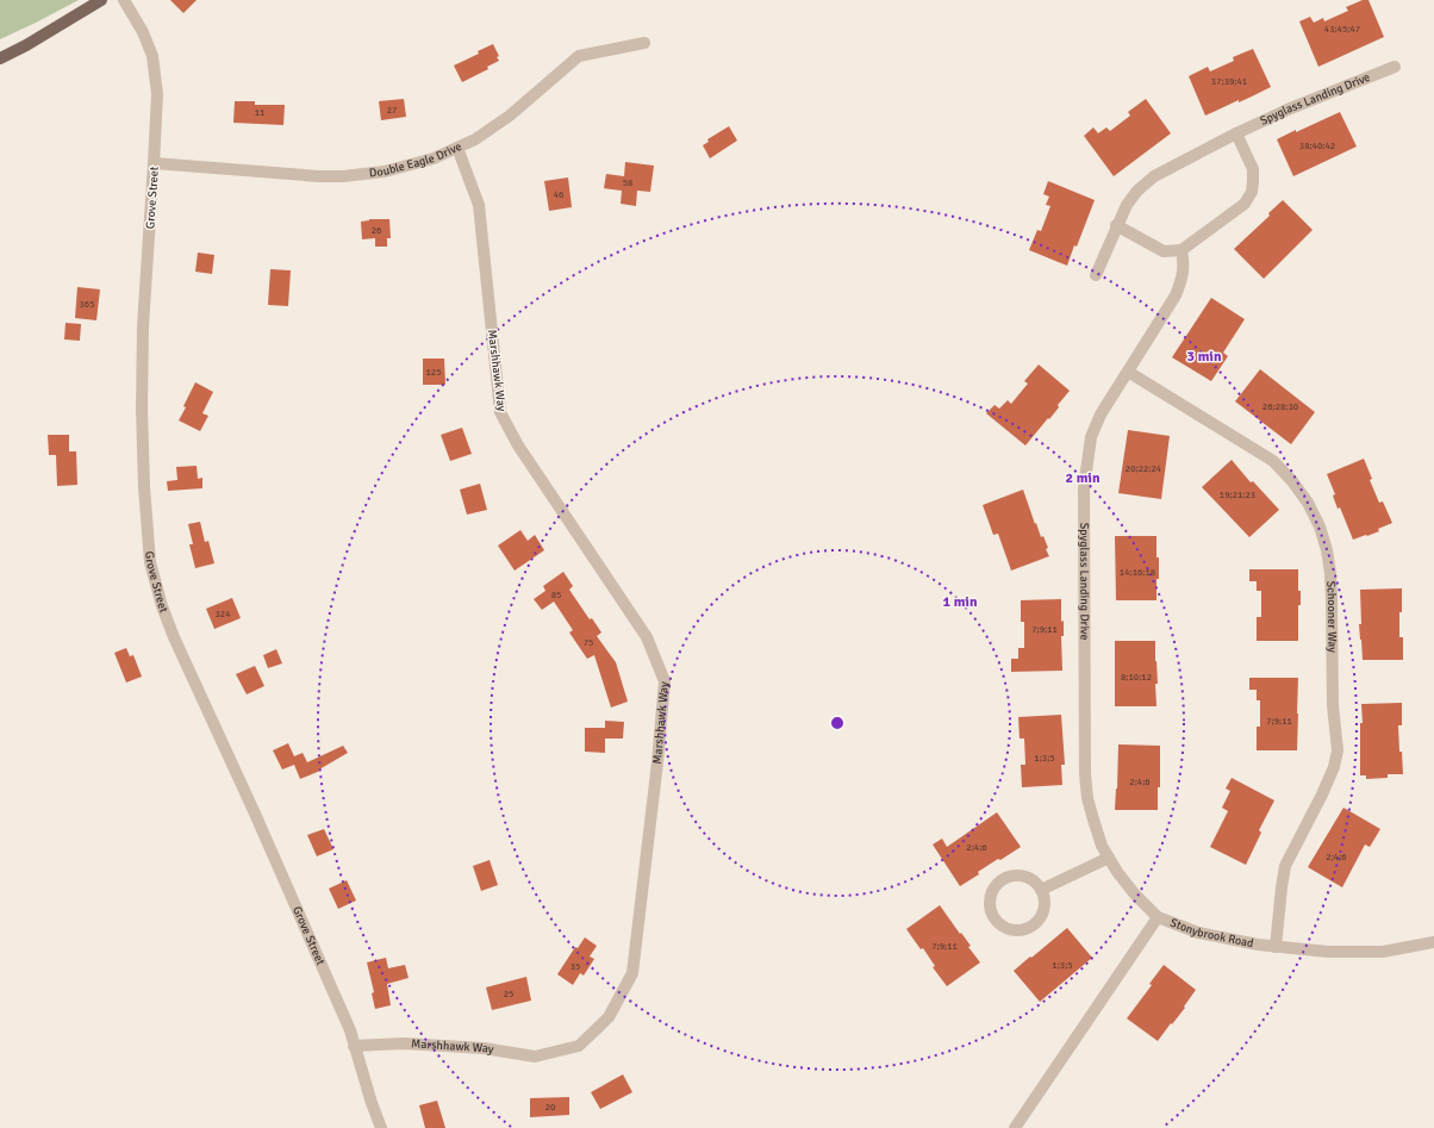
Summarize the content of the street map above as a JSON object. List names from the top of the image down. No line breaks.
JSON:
{"streets":{"street":["Spyglass Landing Drive","Double Eagle Drive","Grove Street","Marshhawk Way","Schooner Way","Stonybrook Road"]},"crossings":[["Spyglass Landing Drive","Schooner Way"],["Spyglass Landing Drive","Stonybrook Road"],["Double Eagle Drive","Grove Street"],["Double Eagle Drive","Marshhawk Way"],["Grove Street","Marshhawk Way"],["Schooner Way","Stonybrook Road"]],"house_numbers":["43;45;47","37;39;41","27","11","38;40;42","58","46","26","365","125","26;28;30","20;22;24","19;21;23","14;16;18","85","324","7;9;11","75","8;10;12","7;9;11","1;3;5","2;4;6","2;4;6","2;4;6","7;9;11","1;3;5","35","25","20"],"rings":["3 min","2 min","1 min"]}
